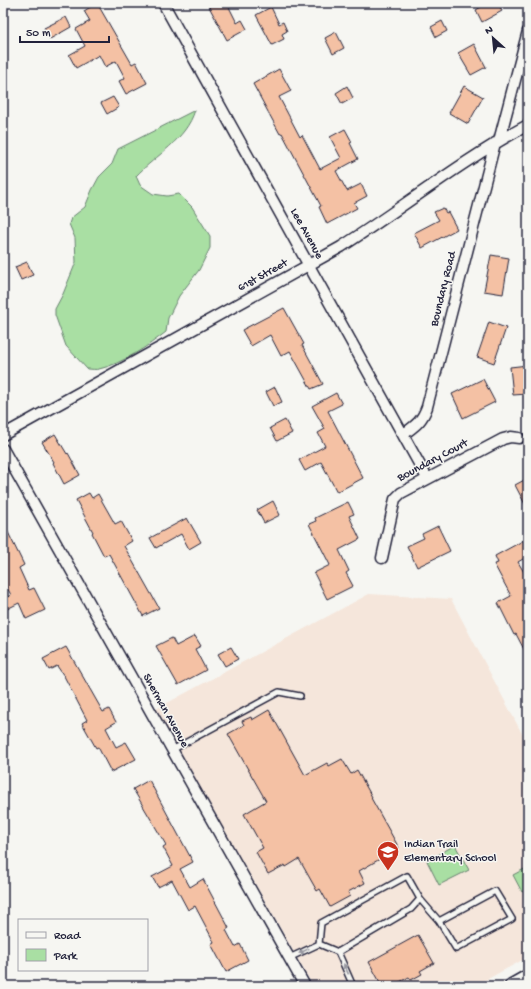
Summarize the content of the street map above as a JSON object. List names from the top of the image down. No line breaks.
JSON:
{"streets":{"street":["Lee Avenue","61st Street","Boundary Road","Boundary Court","Sherman Avenue"]},"crossings":[["Lee Avenue","61st Street"],["Lee Avenue","Boundary Road"],["Lee Avenue","Boundary Court"],["61st Street","Boundary Road"]],"places":{"school or university":["Indian Trail Elementary School"]},"legend":["Road","Park"],"scale_bar":"50 m","north":"top left"}
